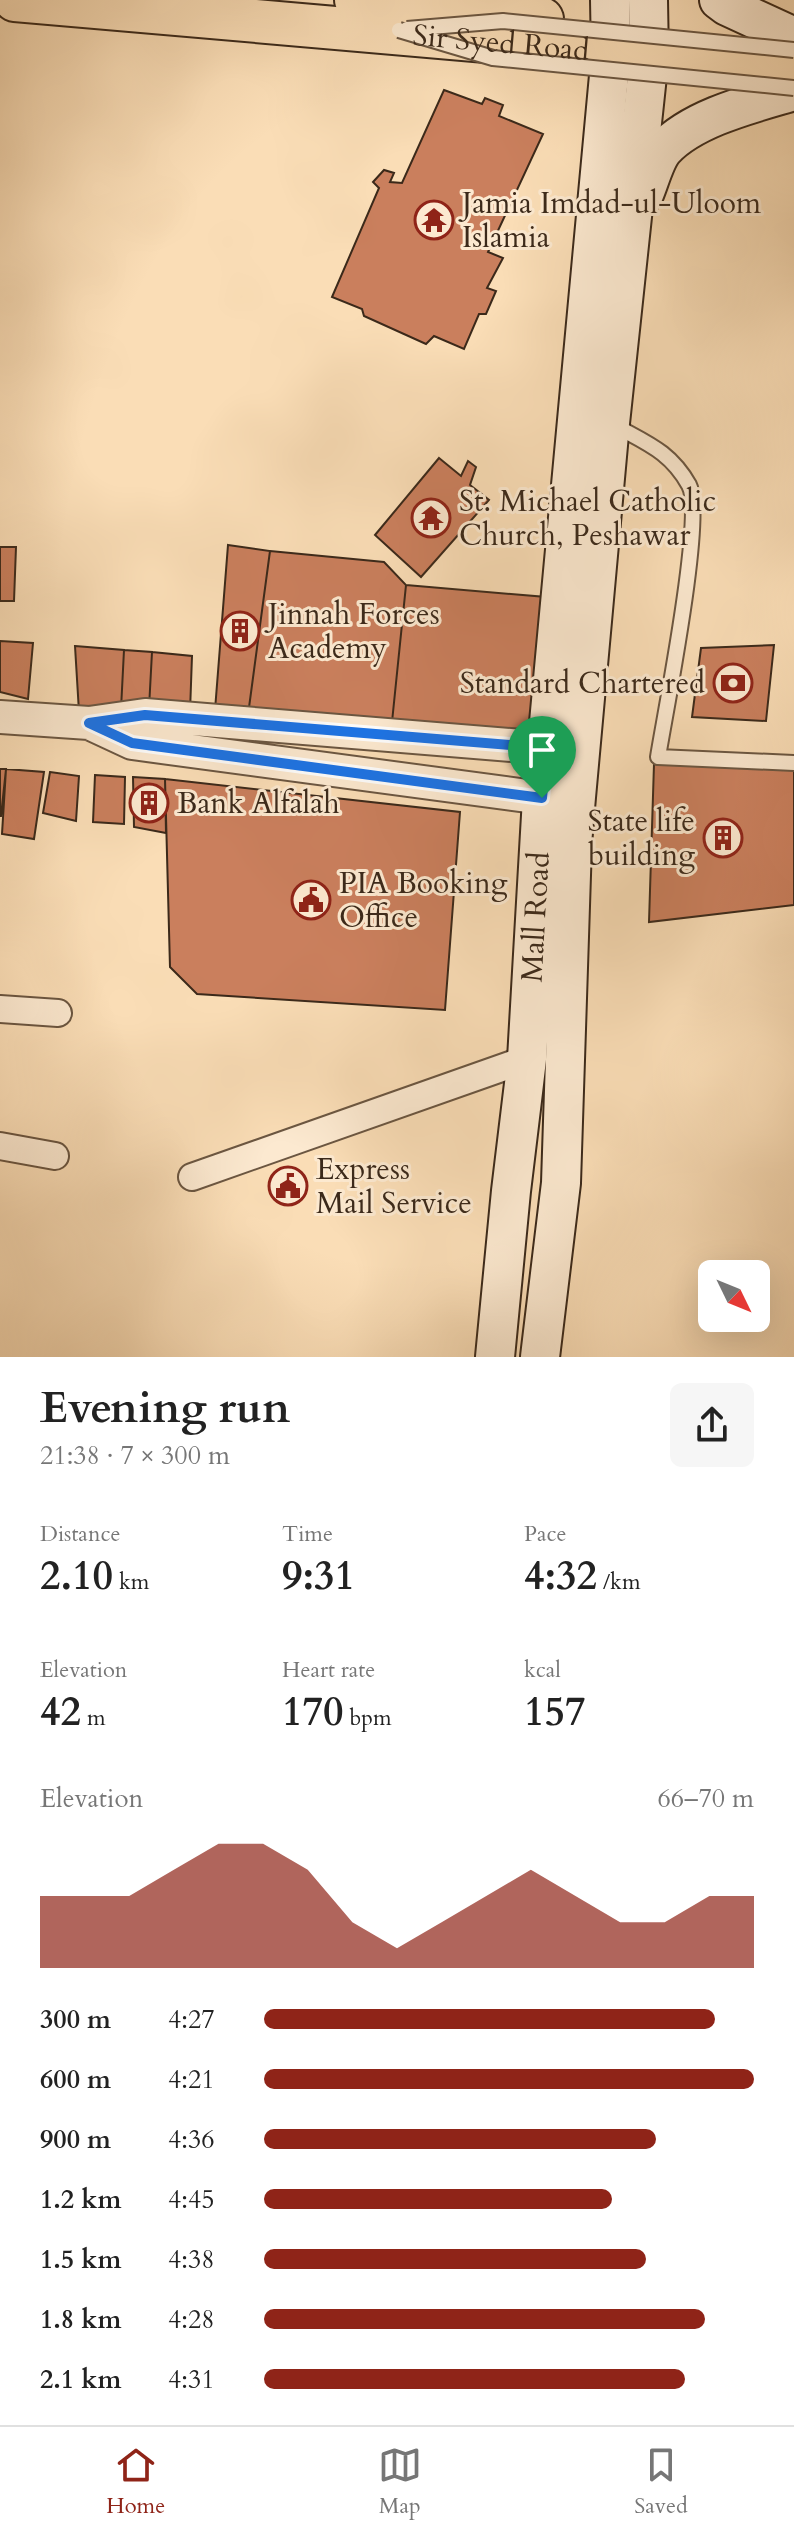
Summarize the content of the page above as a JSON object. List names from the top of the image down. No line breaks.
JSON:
{"streets":{"main road":["Sir Syed Road","Mall Road"]},"crossings":[["Sir Syed Road","Mall Road"]],"places":{"temple":["Jamia Imdad-ul-Uloom Islamia","St. Michael Catholic Church, Peshawar"],"building":["Jinnah Forces Academy","Bank Alfalah","State life building"],"bank":["Standard Chartered"],"public building":["PIA Booking Office","Express Mail Service"]},"north":"bottom right","page":{"heading":["Evening run","21:38 · 7 × 300 m"],"stats":[["Distance","2.10 km"],["Time","9:31"],["Pace","4:32 /km"],["Elevation","42 m"],["Heart rate","170 bpm"],["kcal","157"]],"chart":["Elevation","66–70 m"],"list":[{"name":"300 m","note":"4:27"},{"name":"600 m","note":"4:21"},{"name":"900 m","note":"4:36"},{"name":"1.2 km","note":"4:45"},{"name":"1.5 km","note":"4:38"},{"name":"1.8 km","note":"4:28"},{"name":"2.1 km","note":"4:31"}],"tabs":["Home","Map","Saved"]}}
